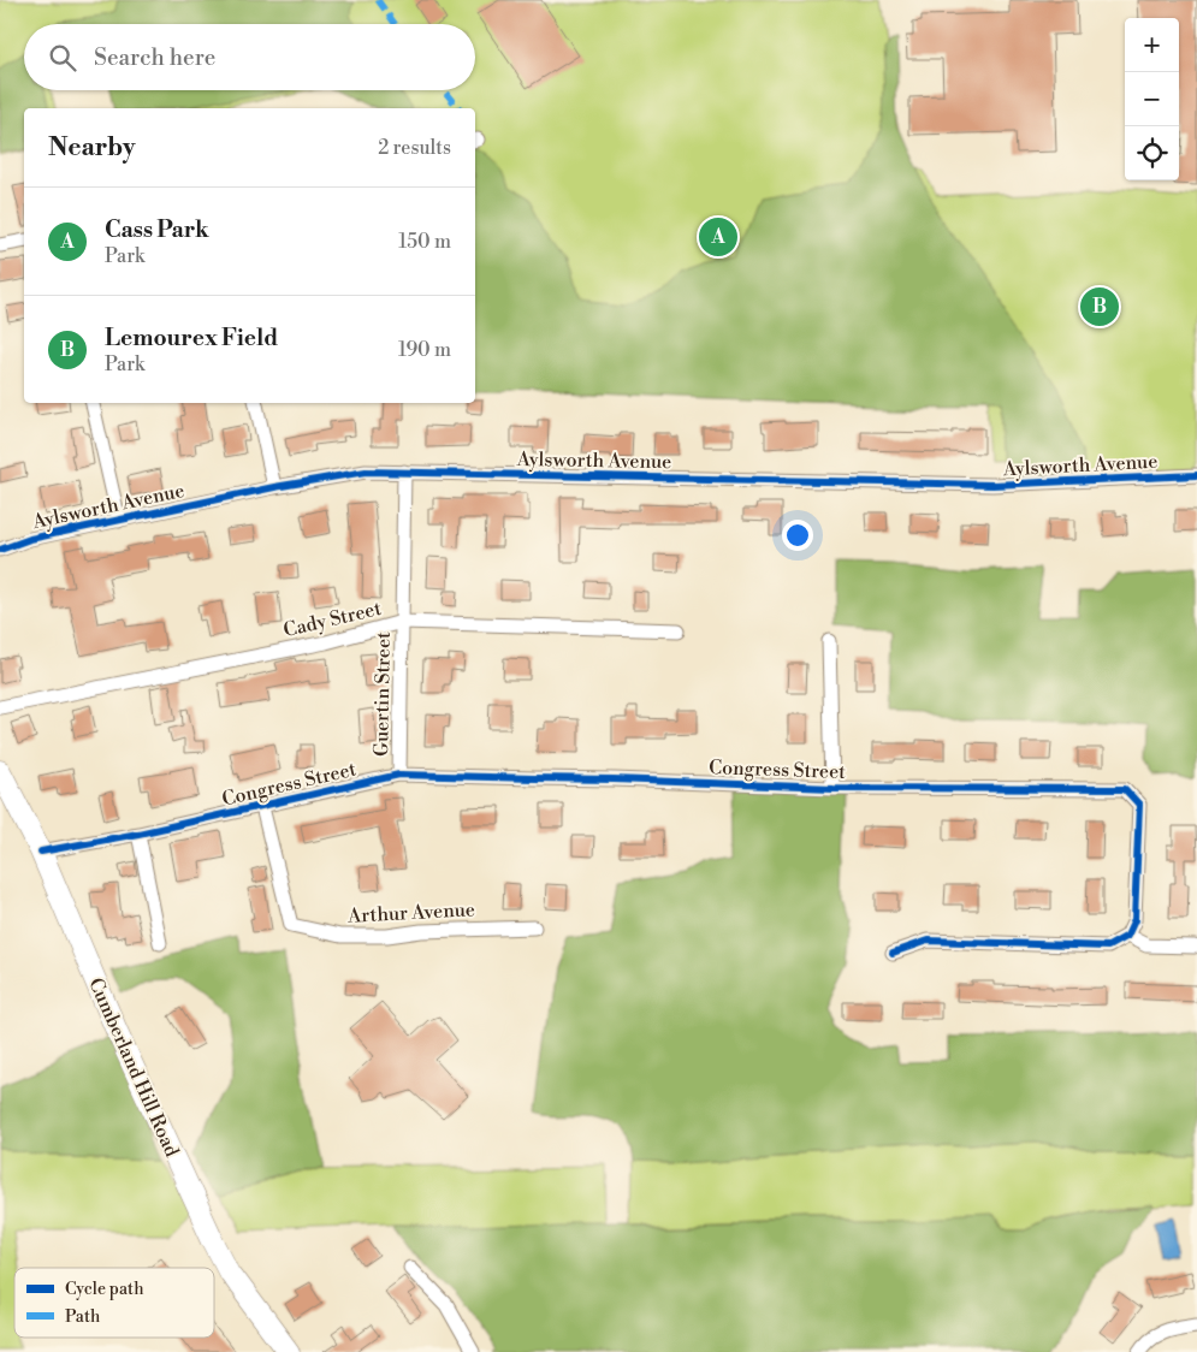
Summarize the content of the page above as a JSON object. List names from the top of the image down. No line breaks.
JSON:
{"streets":{"main road":["Cumberland Hill Road"],"street":["Aylsworth Avenue","Cady Street","Guertin Street","Congress Street","Arthur Avenue"]},"crossings":[["Aylsworth Avenue","Guertin Street"],["Cady Street","Guertin Street"],["Guertin Street","Congress Street"],["Congress Street","Arthur Avenue"],["Congress Street","Cumberland Hill Road"]],"legend":["Cycle path","Path"],"page":{"map_buttons":["+","−"],"search":"Search here","heading":["Nearby","2 results"],"list":[{"mark":"A","name":"Cass Park","note":"Park","value":"150 m"},{"mark":"B","name":"Lemourex Field","note":"Park","value":"190 m"}],"pins":["A","B"]}}
